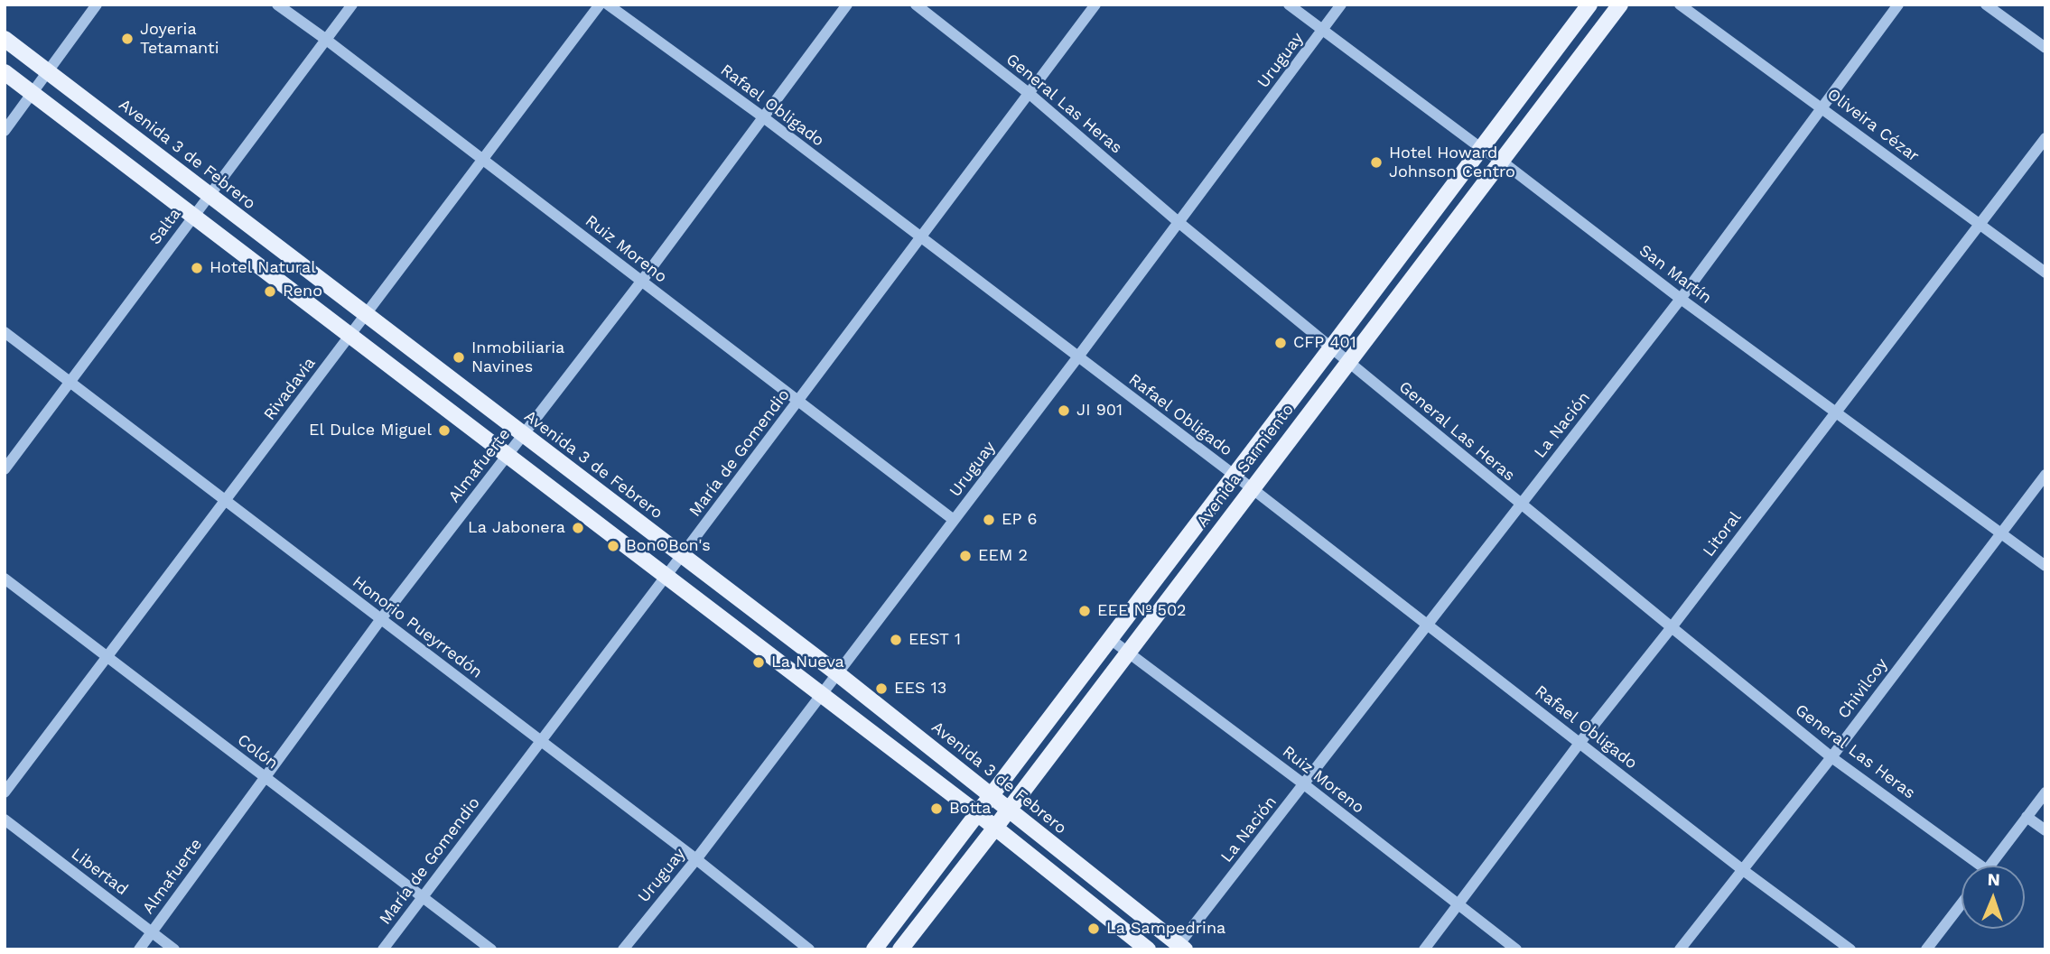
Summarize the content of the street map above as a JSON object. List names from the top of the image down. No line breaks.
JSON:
{"streets":{"main road":["Avenida 3 de Febrero","Avenida Sarmiento"],"street":["Uruguay","General Las Heras","Rafael Obligado","Oliveira Cézar","Salta","Ruiz Moreno","San Martín","Rivadavia","La Nación","María de Gomendio","Almafuerte","Litoral","Honorio Pueyrredón","Chivilcoy","Colón","Libertad"]},"crossings":[["Uruguay","General Las Heras"],["Uruguay","Rafael Obligado"],["Uruguay","Avenida 3 de Febrero"],["Uruguay","Ruiz Moreno"],["Uruguay","San Martín"],["Uruguay","Honorio Pueyrredón"],["General Las Heras","La Nación"],["General Las Heras","María de Gomendio"],["General Las Heras","Avenida Sarmiento"],["General Las Heras","Litoral"],["General Las Heras","Chivilcoy"],["Rafael Obligado","La Nación"],["Rafael Obligado","María de Gomendio"],["Rafael Obligado","Almafuerte"],["Rafael Obligado","Avenida Sarmiento"],["Rafael Obligado","Litoral"],["Rafael Obligado","Chivilcoy"],["Oliveira Cézar","La Nación"],["Oliveira Cézar","Litoral"],["Avenida 3 de Febrero","Salta"],["Avenida 3 de Febrero","Rivadavia"],["Avenida 3 de Febrero","La Nación"],["Avenida 3 de Febrero","María de Gomendio"],["Avenida 3 de Febrero","Almafuerte"],["Avenida 3 de Febrero","Avenida Sarmiento"],["Salta","Ruiz Moreno"],["Salta","Honorio Pueyrredón"],["Ruiz Moreno","Rivadavia"],["Ruiz Moreno","La Nación"],["Ruiz Moreno","María de Gomendio"],["Ruiz Moreno","Almafuerte"],["Ruiz Moreno","Avenida Sarmiento"],["Ruiz Moreno","Litoral"],["San Martín","La Nación"],["San Martín","Avenida Sarmiento"],["San Martín","Litoral"],["San Martín","Chivilcoy"],["Rivadavia","Honorio Pueyrredón"],["Rivadavia","Colón"],["María de Gomendio","Honorio Pueyrredón"],["María de Gomendio","Colón"],["Almafuerte","Honorio Pueyrredón"],["Almafuerte","Colón"],["Almafuerte","Libertad"]],"places":["Joyeria Tetamanti","Hotel Howard Johnson Centro","Hotel Natural","Reno","CFP 401","Inmobiliaria Navines","JI 901","El Dulce Miguel","EP 6","La Jabonera","BonOBon's","EEM 2","EEE Nº 502","EEST 1","La Nueva","EES 13","Botta","La Sampedrina"],"north":"top"}
